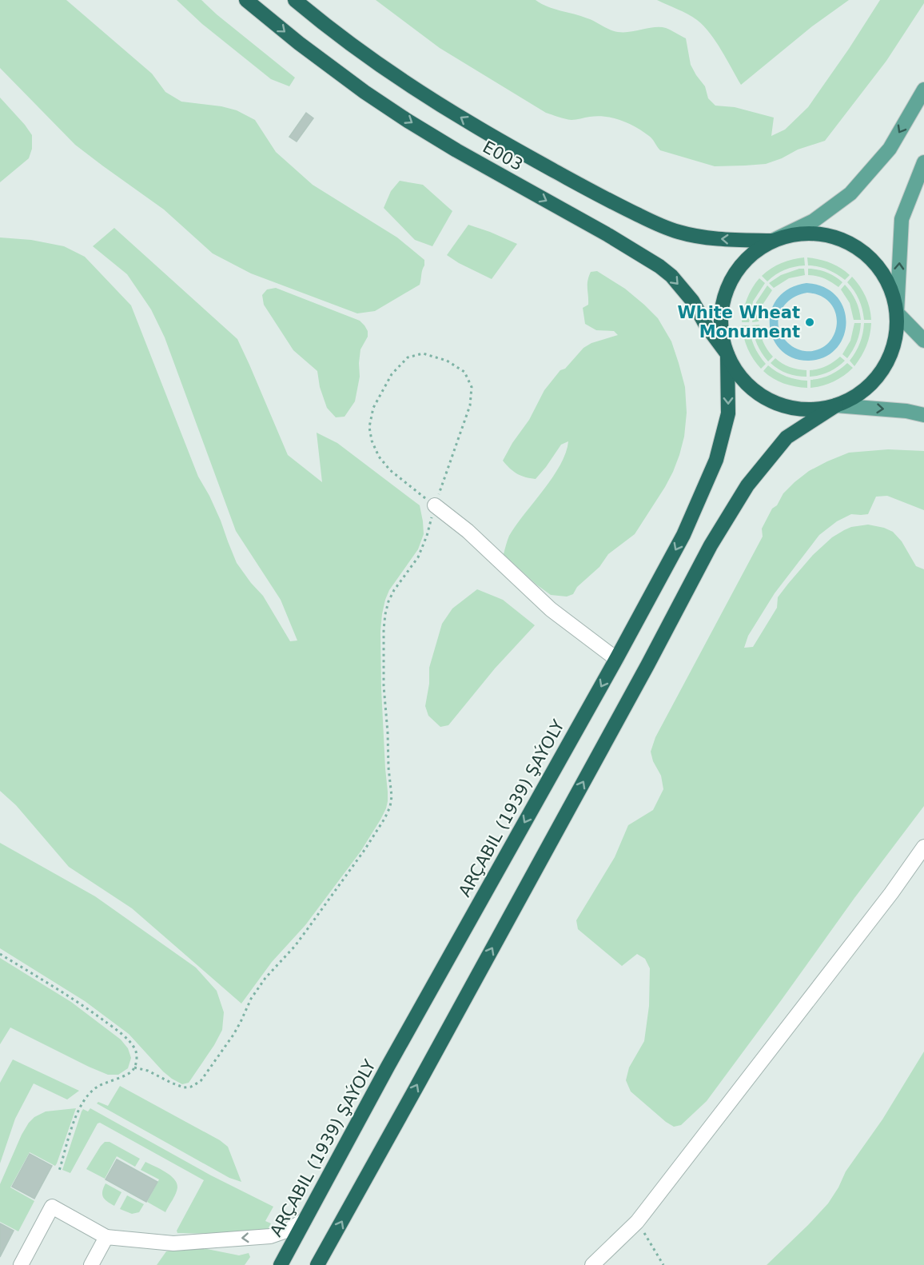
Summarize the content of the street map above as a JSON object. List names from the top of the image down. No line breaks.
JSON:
{"streets":{"highway":["E003","ARÇABIL (1939) ŞAÝOLY"]},"crossings":[["E003","ARÇABIL (1939) ŞAÝOLY"]],"places":["White Wheat Monument"]}
